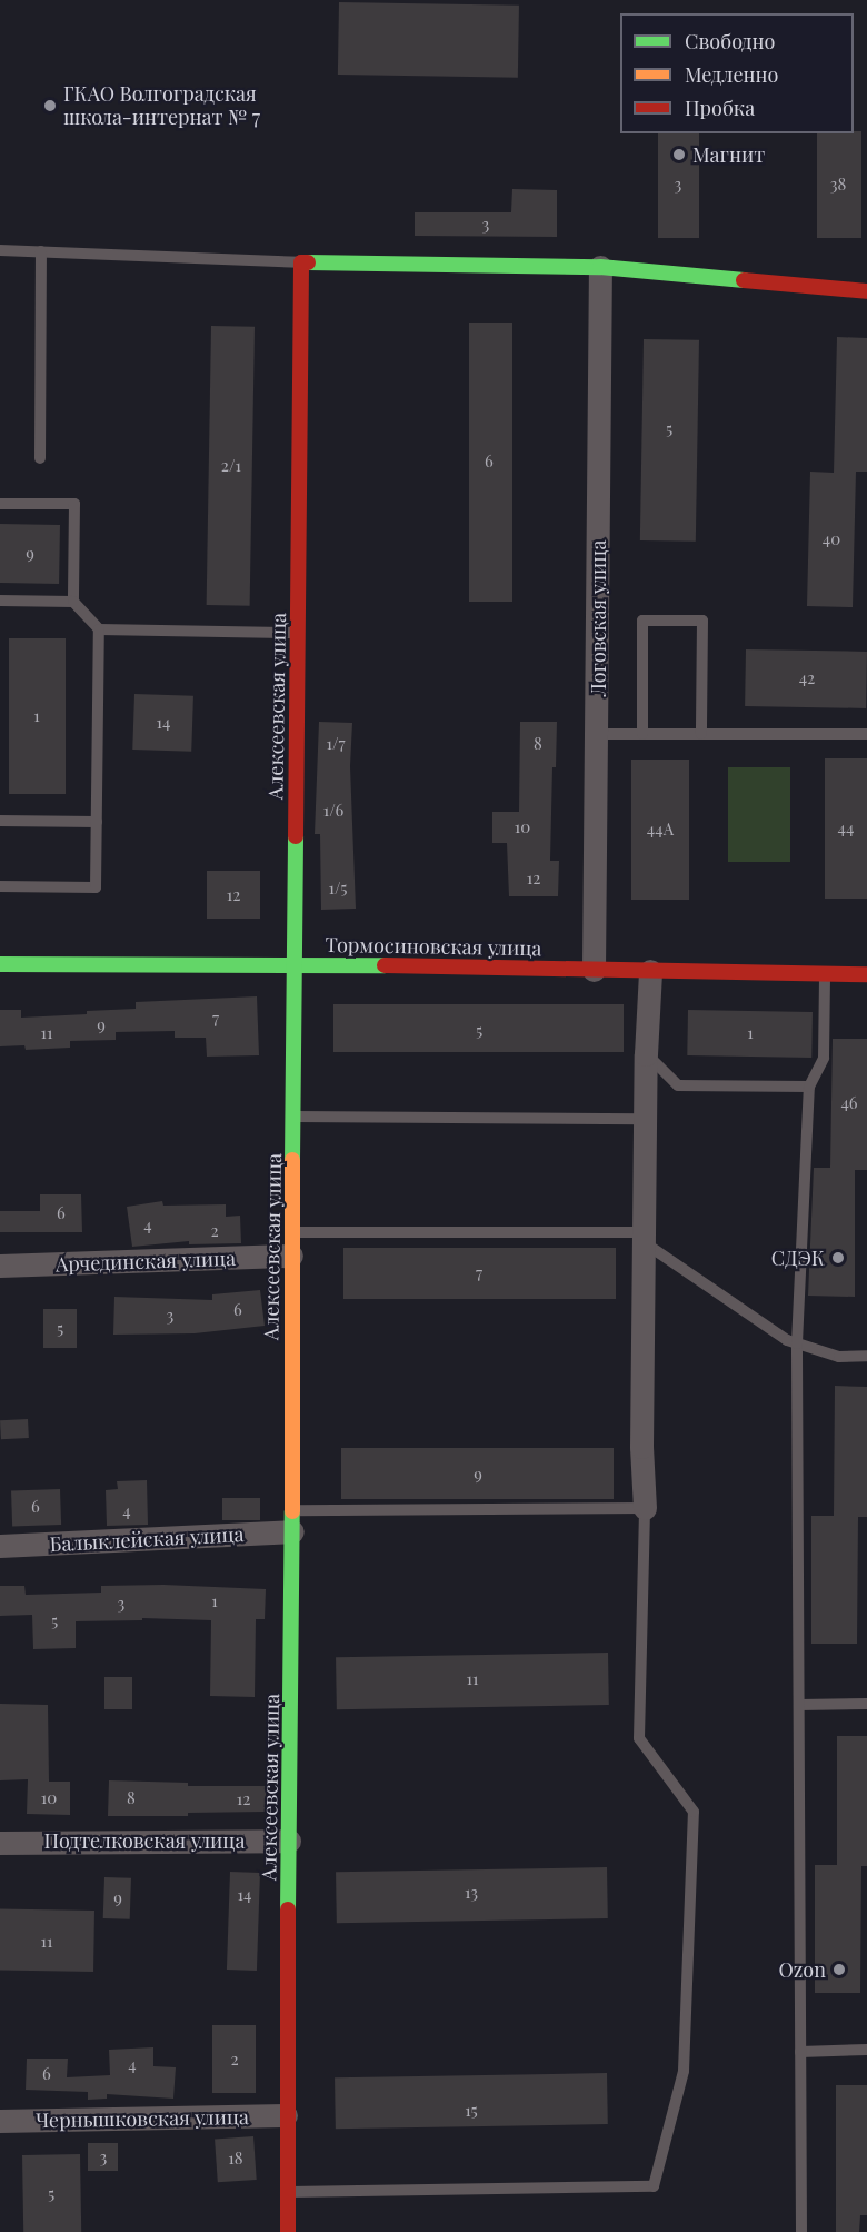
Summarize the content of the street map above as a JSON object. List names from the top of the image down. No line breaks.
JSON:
{"streets":{"street":["Логовская улица","Алексеевская улица","Тормосиновская улица","Арчединская улица","Балыклейская улица","Подтелковская улица","Чернышковская улица"]},"crossings":[["Логовская улица","Тормосиновская улица"],["Алексеевская улица","Тормосиновская улица"],["Алексеевская улица","Арчединская улица"],["Алексеевская улица","Балыклейская улица"],["Алексеевская улица","Подтелковская улица"],["Алексеевская улица","Чернышковская улица"]],"places":["ГКАО Волгоградская школа-интернат № 7","Магнит","СДЭК","Ozon"],"house_numbers":["3","38","3","5","6","2/1","40","9","42","1","14","1/7","8","1/6","10","44","44А","12","1/5","12","7","9","5","11","1","46","6","4","2","7","6","3","5","9","6","4","1","3","5","11","10","8","12","13","14","9","11","2","4","6","15","3","18","5"],"legend":["Свободно","Медленно","Пробка"]}
